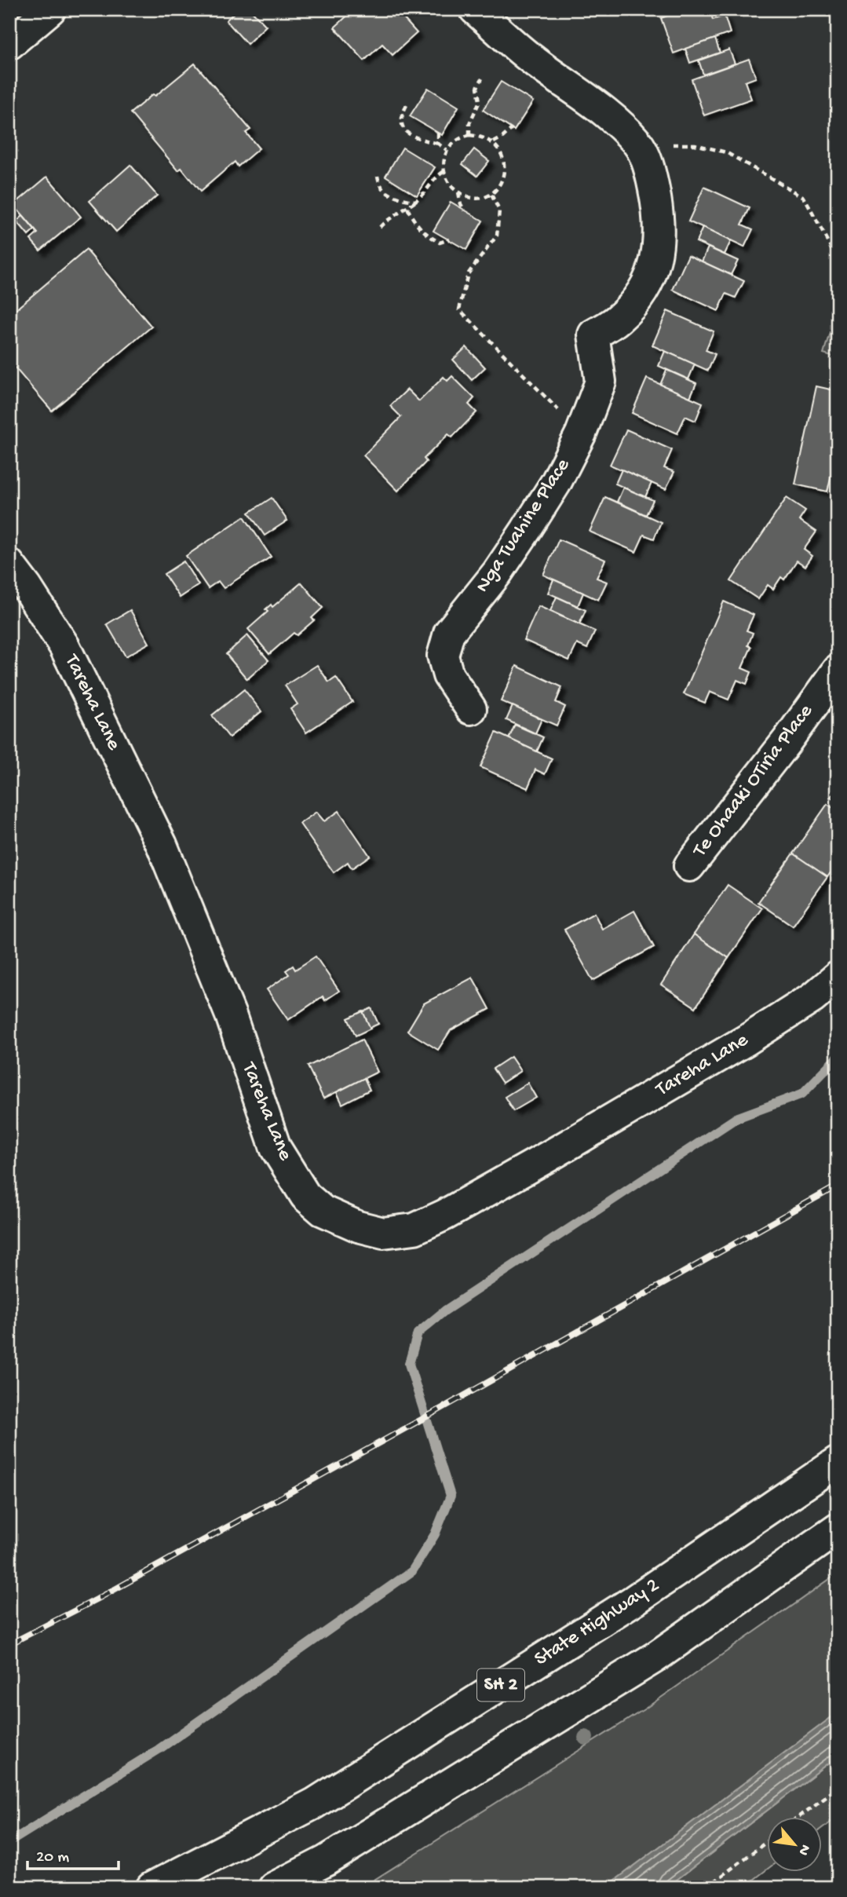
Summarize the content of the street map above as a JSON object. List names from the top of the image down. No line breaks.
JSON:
{"streets":{"main road":["Nga Tuahine Place","Tareha Lane","Te Ohaaki OTiria Place","State Highway 2","SH 2"]},"scale_bar":"20 m","north":"bottom right"}
